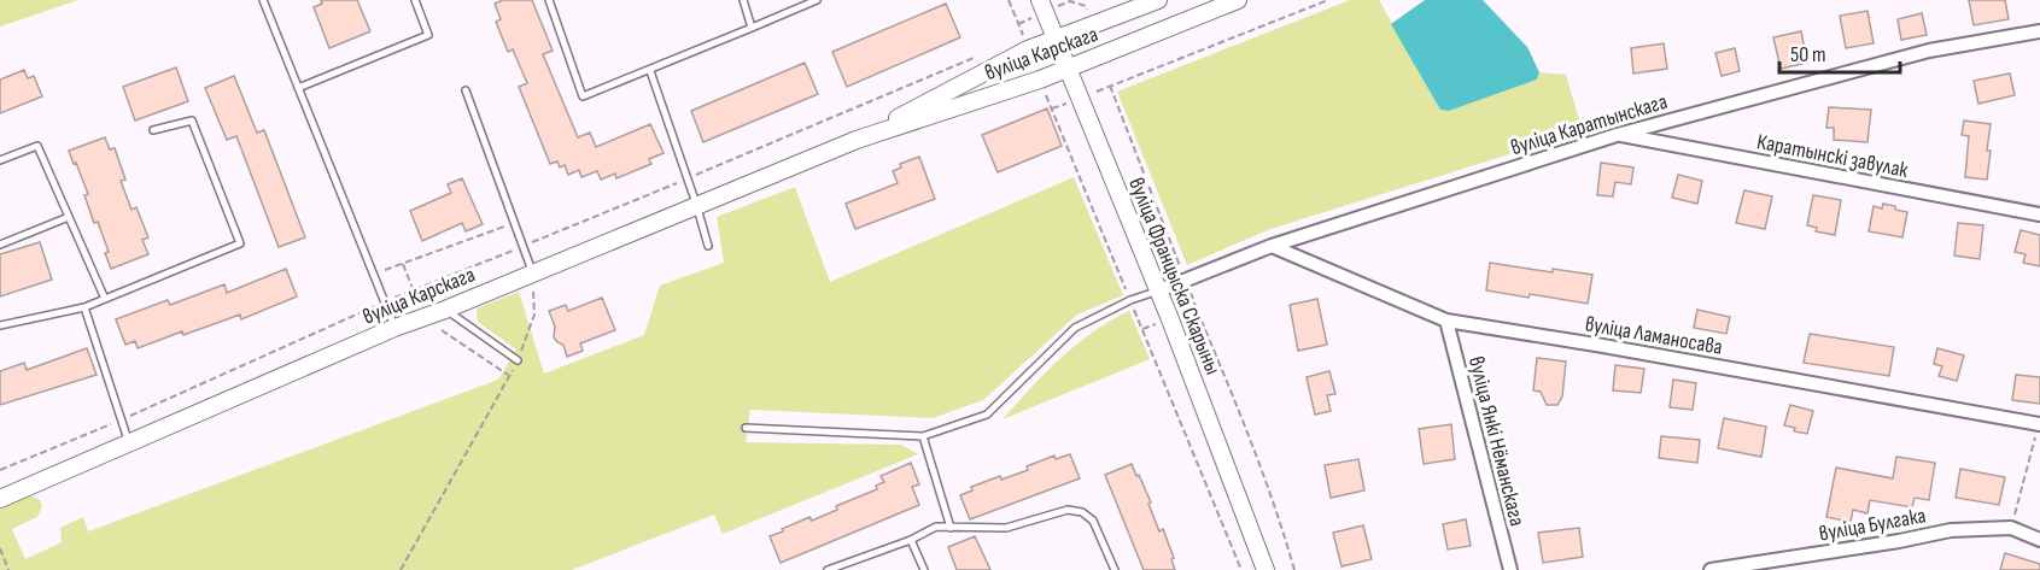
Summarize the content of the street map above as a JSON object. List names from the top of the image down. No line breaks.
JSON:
{"streets":{"street":["вуліца Карскага","вуліца Каратынскага","Каратынскі завулак","вуліца Францыска Скарыны","вуліца Ламаносава","вуліца Янкі Нёманскага","вуліца Булгака"]},"crossings":[["вуліца Карскага","вуліца Францыска Скарыны"],["вуліца Каратынскага","Каратынскі завулак"],["вуліца Каратынскага","вуліца Францыска Скарыны"],["вуліца Каратынскага","вуліца Ламаносава"],["вуліца Ламаносава","вуліца Янкі Нёманскага"]],"scale_bar":"50 m"}
